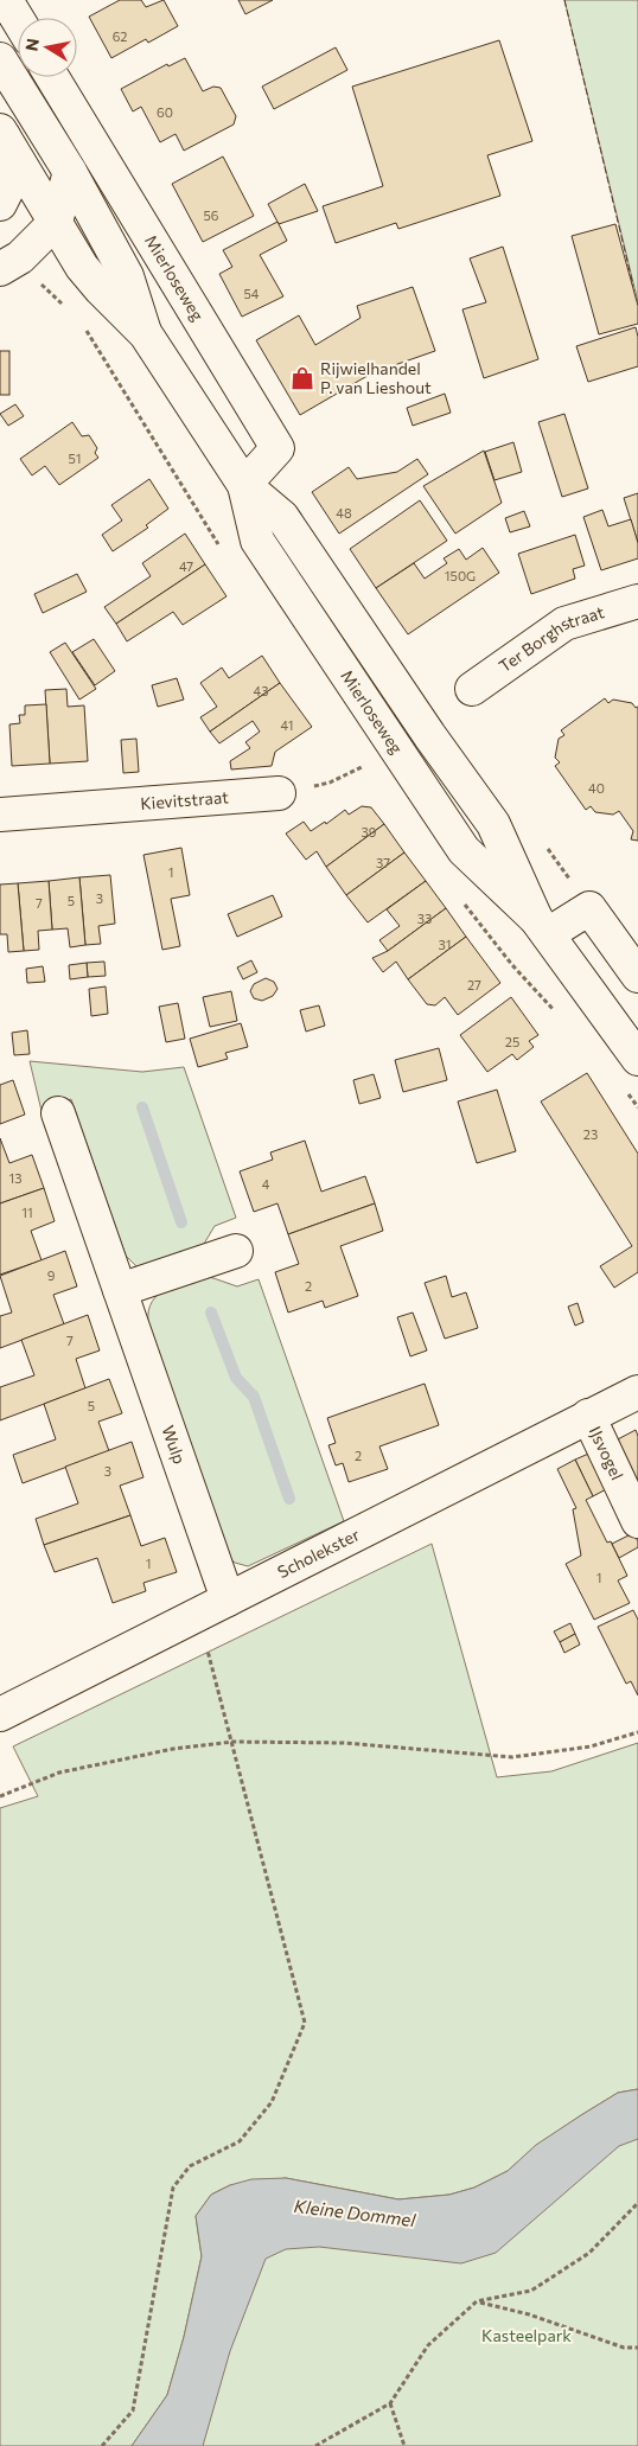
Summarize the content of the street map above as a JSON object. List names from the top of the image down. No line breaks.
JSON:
{"streets":{"street":["Mierloseweg","Ter Borghstraat","Kievitstraat","Wulp","IJsvogel","Scholekster"]},"crossings":[["Wulp","Scholekster"],["IJsvogel","Scholekster"]],"water":["Kleine Dommel"],"parks":["Kasteelpark"],"places":{"shop":["Rijwielhandel P. van Lieshout"]},"house_numbers":["62","60","56","54","51","48","47","150G","43","41","40","39","37","1","3","5","7","33","31","27","25","23","13","4","11","9","2","7","5","2","3","1","1"],"north":"left"}
